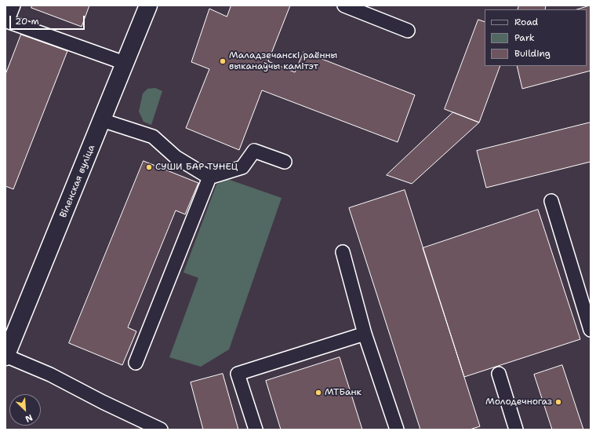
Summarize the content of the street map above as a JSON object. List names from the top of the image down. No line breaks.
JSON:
{"streets":{"main road":["Віленская вуліца"]},"places":["Маладзечанскі раённы выканаўчы камітэт","СУШИ БАР ТУНЕЦ","МТБанк","Молодечногаз"],"legend":["Road","Park","Building"],"scale_bar":"20 m","north":"bottom right"}
